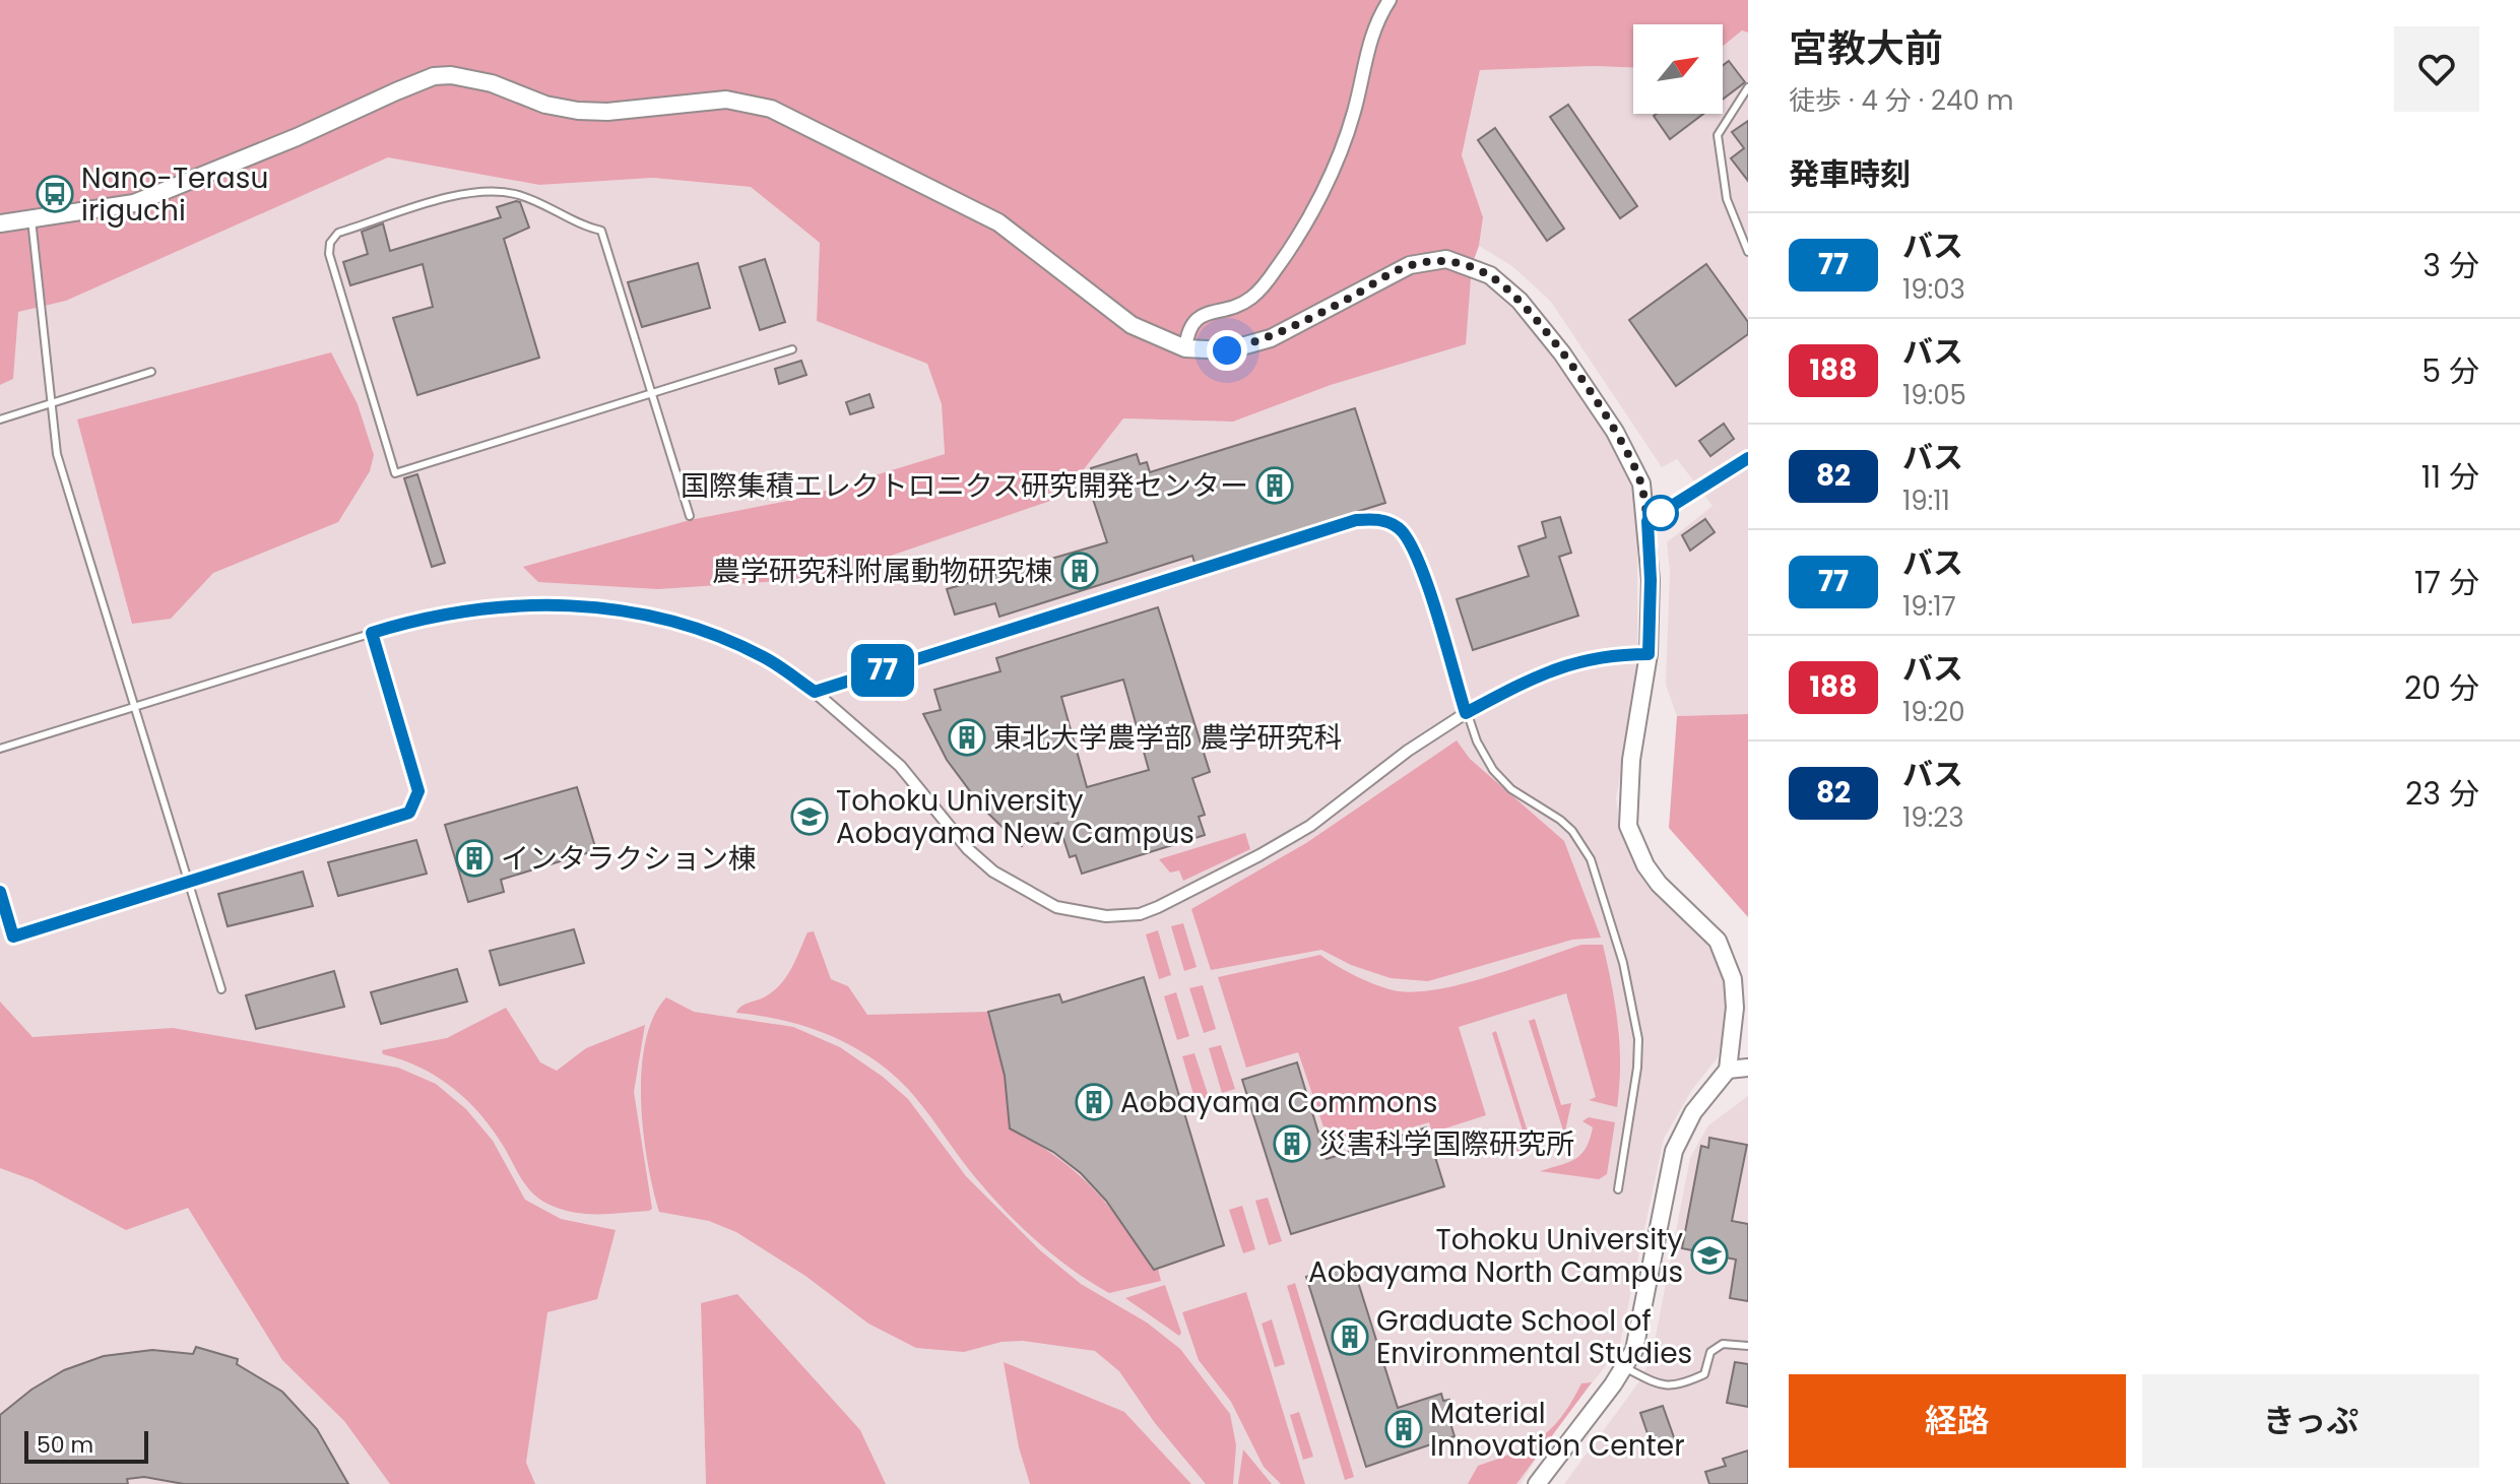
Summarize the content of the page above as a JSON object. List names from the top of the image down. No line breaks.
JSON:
{"places":{"bus stop":["Nano-Terasu iriguchi"],"building":["国際集積エレクトロニクス研究開発センター","農学研究科附属動物研究棟","東北大学農学部 農学研究科","インタラクション棟","Aobayama Commons","災害科学国際研究所","Graduate School of Environmental Studies","Material Innovation Center"],"school or university":["Tohoku University Aobayama New Campus","Tohoku University Aobayama North Campus"]},"lines":["bus line 77"],"scale_bar":"50 m","north":"top right","page":{"on_map":"77","heading":[["宮教大前","徒歩 · 4 分 · 240 m"],"発車時刻"],"list":[{"mark":"77","name":"バス","note":"19:03","value":"3 分"},{"mark":"188","name":"バス","note":"19:05","value":"5 分"},{"mark":"82","name":"バス","note":"19:11","value":"11 分"},{"mark":"77","name":"バス","note":"19:17","value":"17 分"},{"mark":"188","name":"バス","note":"19:20","value":"20 分"},{"mark":"82","name":"バス","note":"19:23","value":"23 分"}],"buttons":["経路","きっぷ"],"scale":"50 m"}}
